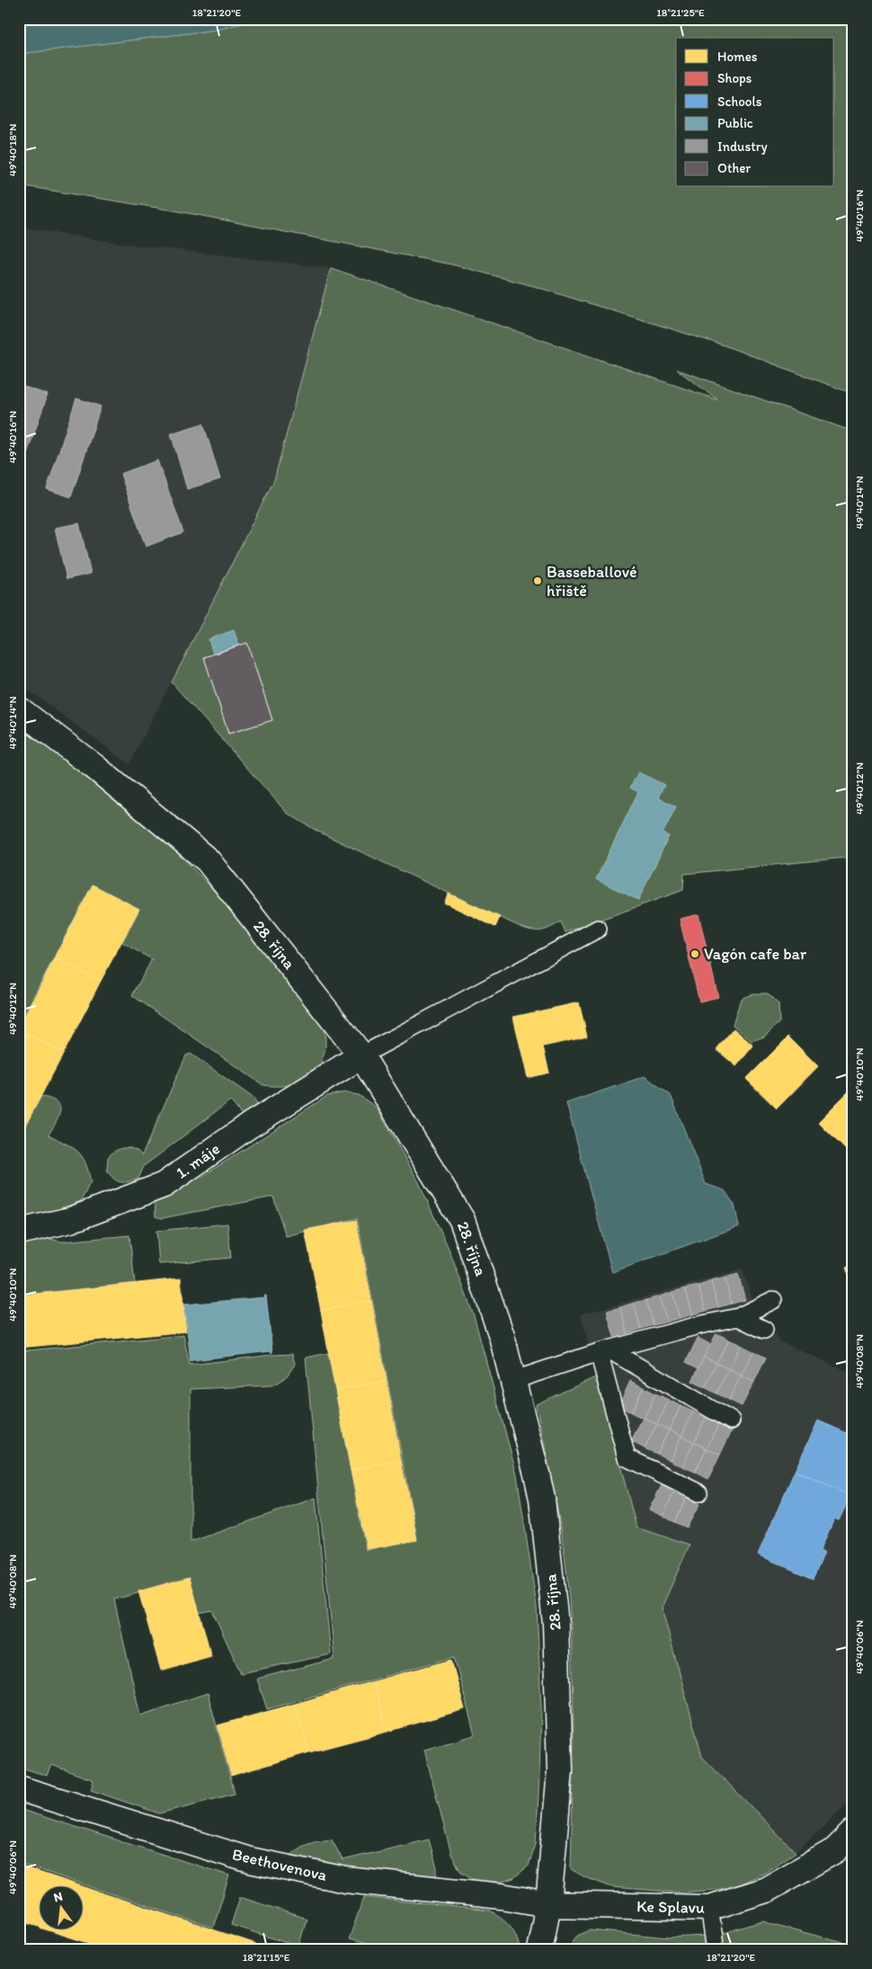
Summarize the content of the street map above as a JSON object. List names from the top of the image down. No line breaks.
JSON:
{"streets":{"street":["28. října","1. máje","Beethovenova","Ke Splavu"]},"crossings":[["28. října","1. máje"],["28. října","Beethovenova"],["28. října","Ke Splavu"],["Beethovenova","Ke Splavu"]],"places":["Basseballové hřiště","Vagón cafe bar"],"legend":["Homes","Shops","Schools","Public","Industry","Other"],"north":"top","coordinates":["18°21'20\"E","18°21'25\"E","49°40'18\"N","49°40'16\"N","49°40'14\"N","49°40'12\"N","49°40'10\"N","49°40'08\"N","49°40'06\"N","18°21'15\"E"]}
